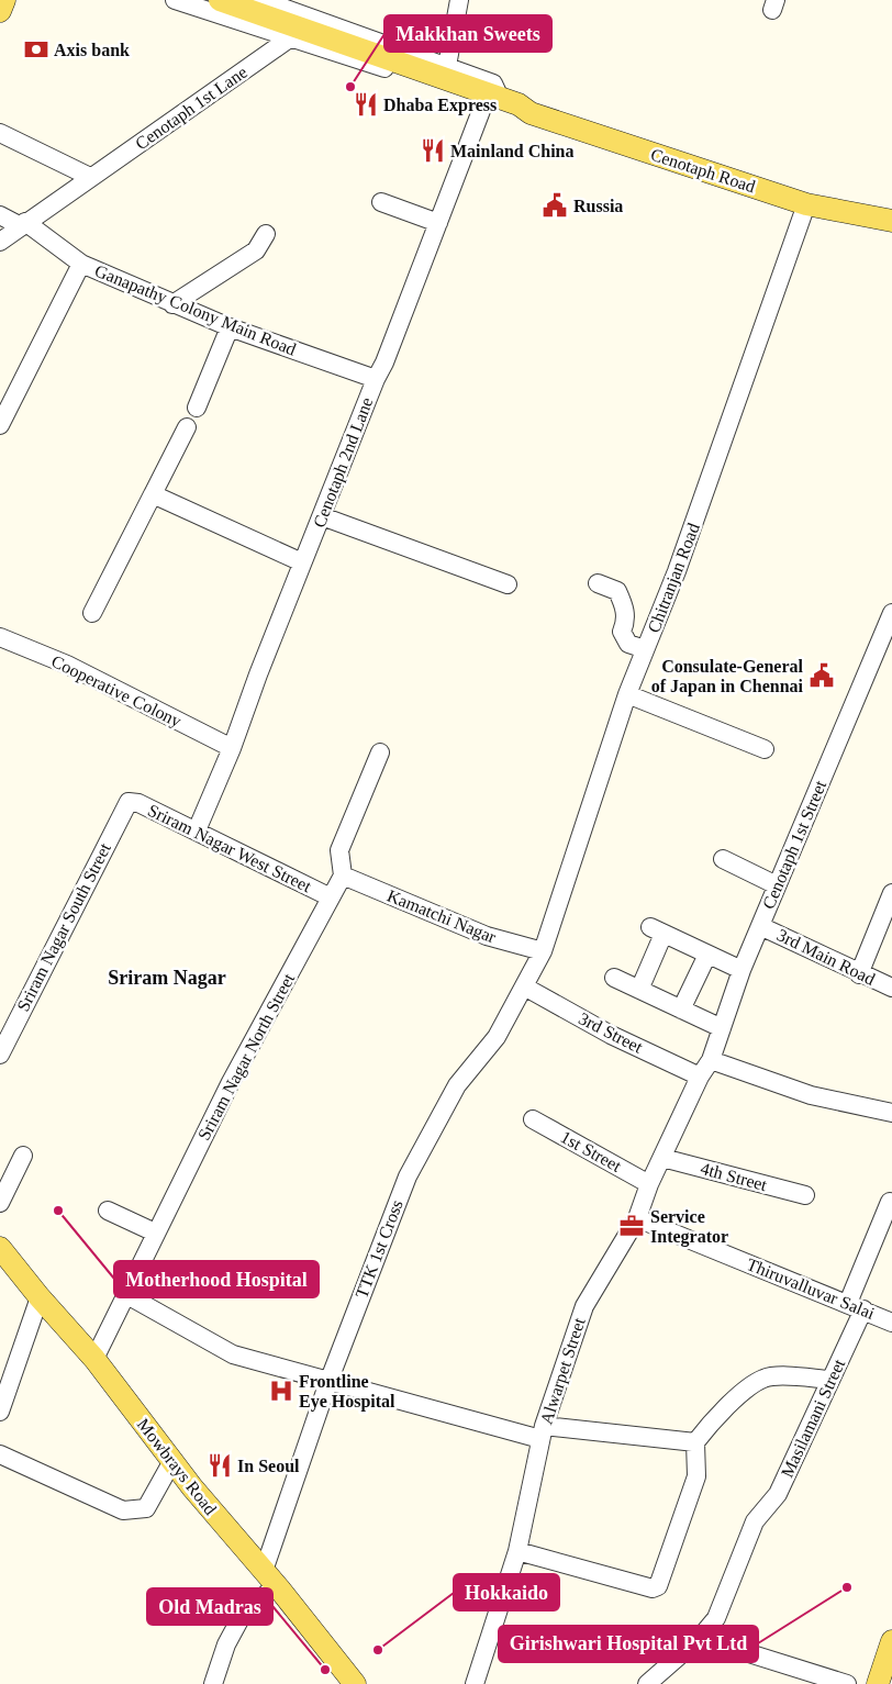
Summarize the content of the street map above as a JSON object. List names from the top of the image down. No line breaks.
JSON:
{"streets":{"main road":["Cenotaph Road","Mowbrays Road"],"street":["Cenotaph 1st Lane","Ganapathy Colony Main Road","Cenotaph 2nd Lane","Chitranjan Road","Cooperative Colony","Cenotaph 1st Street","Sriram Nagar West Street","Kamatchi Nagar","Sriram Nagar South Street","3rd Main Road","3rd Street","Sriram Nagar North Street","1st Street","4th Street","TTK 1st Cross","Thiruvalluvar Salai","Alwarpet Street","Masilamani Street"]},"crossings":[["Cenotaph 1st Lane","Ganapathy Colony Main Road"],["Cenotaph Road","Cenotaph 2nd Lane"],["Cenotaph Road","Chitranjan Road"],["Ganapathy Colony Main Road","Cenotaph 2nd Lane"],["Cenotaph 2nd Lane","Cooperative Colony"],["Cenotaph 2nd Lane","Sriram Nagar West Street"],["Chitranjan Road","Kamatchi Nagar"],["Chitranjan Road","TTK 1st Cross"],["Cenotaph 1st Street","3rd Main Road"],["Cenotaph 1st Street","3rd Street"],["Cenotaph 1st Street","Alwarpet Street"],["Sriram Nagar West Street","Sriram Nagar South Street"],["Sriram Nagar West Street","Sriram Nagar North Street"],["Kamatchi Nagar","Sriram Nagar North Street"],["Kamatchi Nagar","TTK 1st Cross"],["3rd Street","TTK 1st Cross"],["3rd Street","Alwarpet Street"],["Sriram Nagar North Street","Mowbrays Road"],["1st Street","Alwarpet Street"],["4th Street","Alwarpet Street"],["TTK 1st Cross","Mowbrays Road"],["Thiruvalluvar Salai","Alwarpet Street"],["Thiruvalluvar Salai","Masilamani Street"]],"districts":["Sriram Nagar"],"places":{"bank":["Axis bank"],"other":["Makkhan Sweets","Motherhood Hospital","Girishwari Hospital Pvt Ltd","Hokkaido","Old Madras"],"restaurant":["Dhaba Express","Mainland China","In Seoul"],"public building":["Russia","Consulate-General of Japan in Chennai"],"office":["Service Integrator"],"hospital":["Frontline Eye Hospital"]}}
